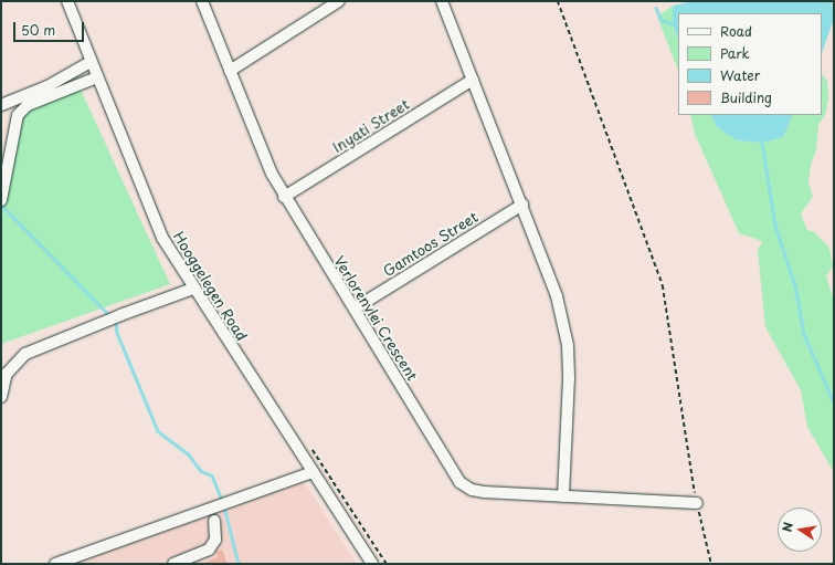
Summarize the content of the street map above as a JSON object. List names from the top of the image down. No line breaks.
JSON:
{"streets":{"street":["Inyati Street","Gamtoos Street","Hooggelegen Road","Verlorenvlei Crescent"]},"crossings":[["Inyati Street","Verlorenvlei Crescent"],["Gamtoos Street","Verlorenvlei Crescent"]],"legend":["Road","Park","Water","Building"],"scale_bar":"50 m","north":"left"}
